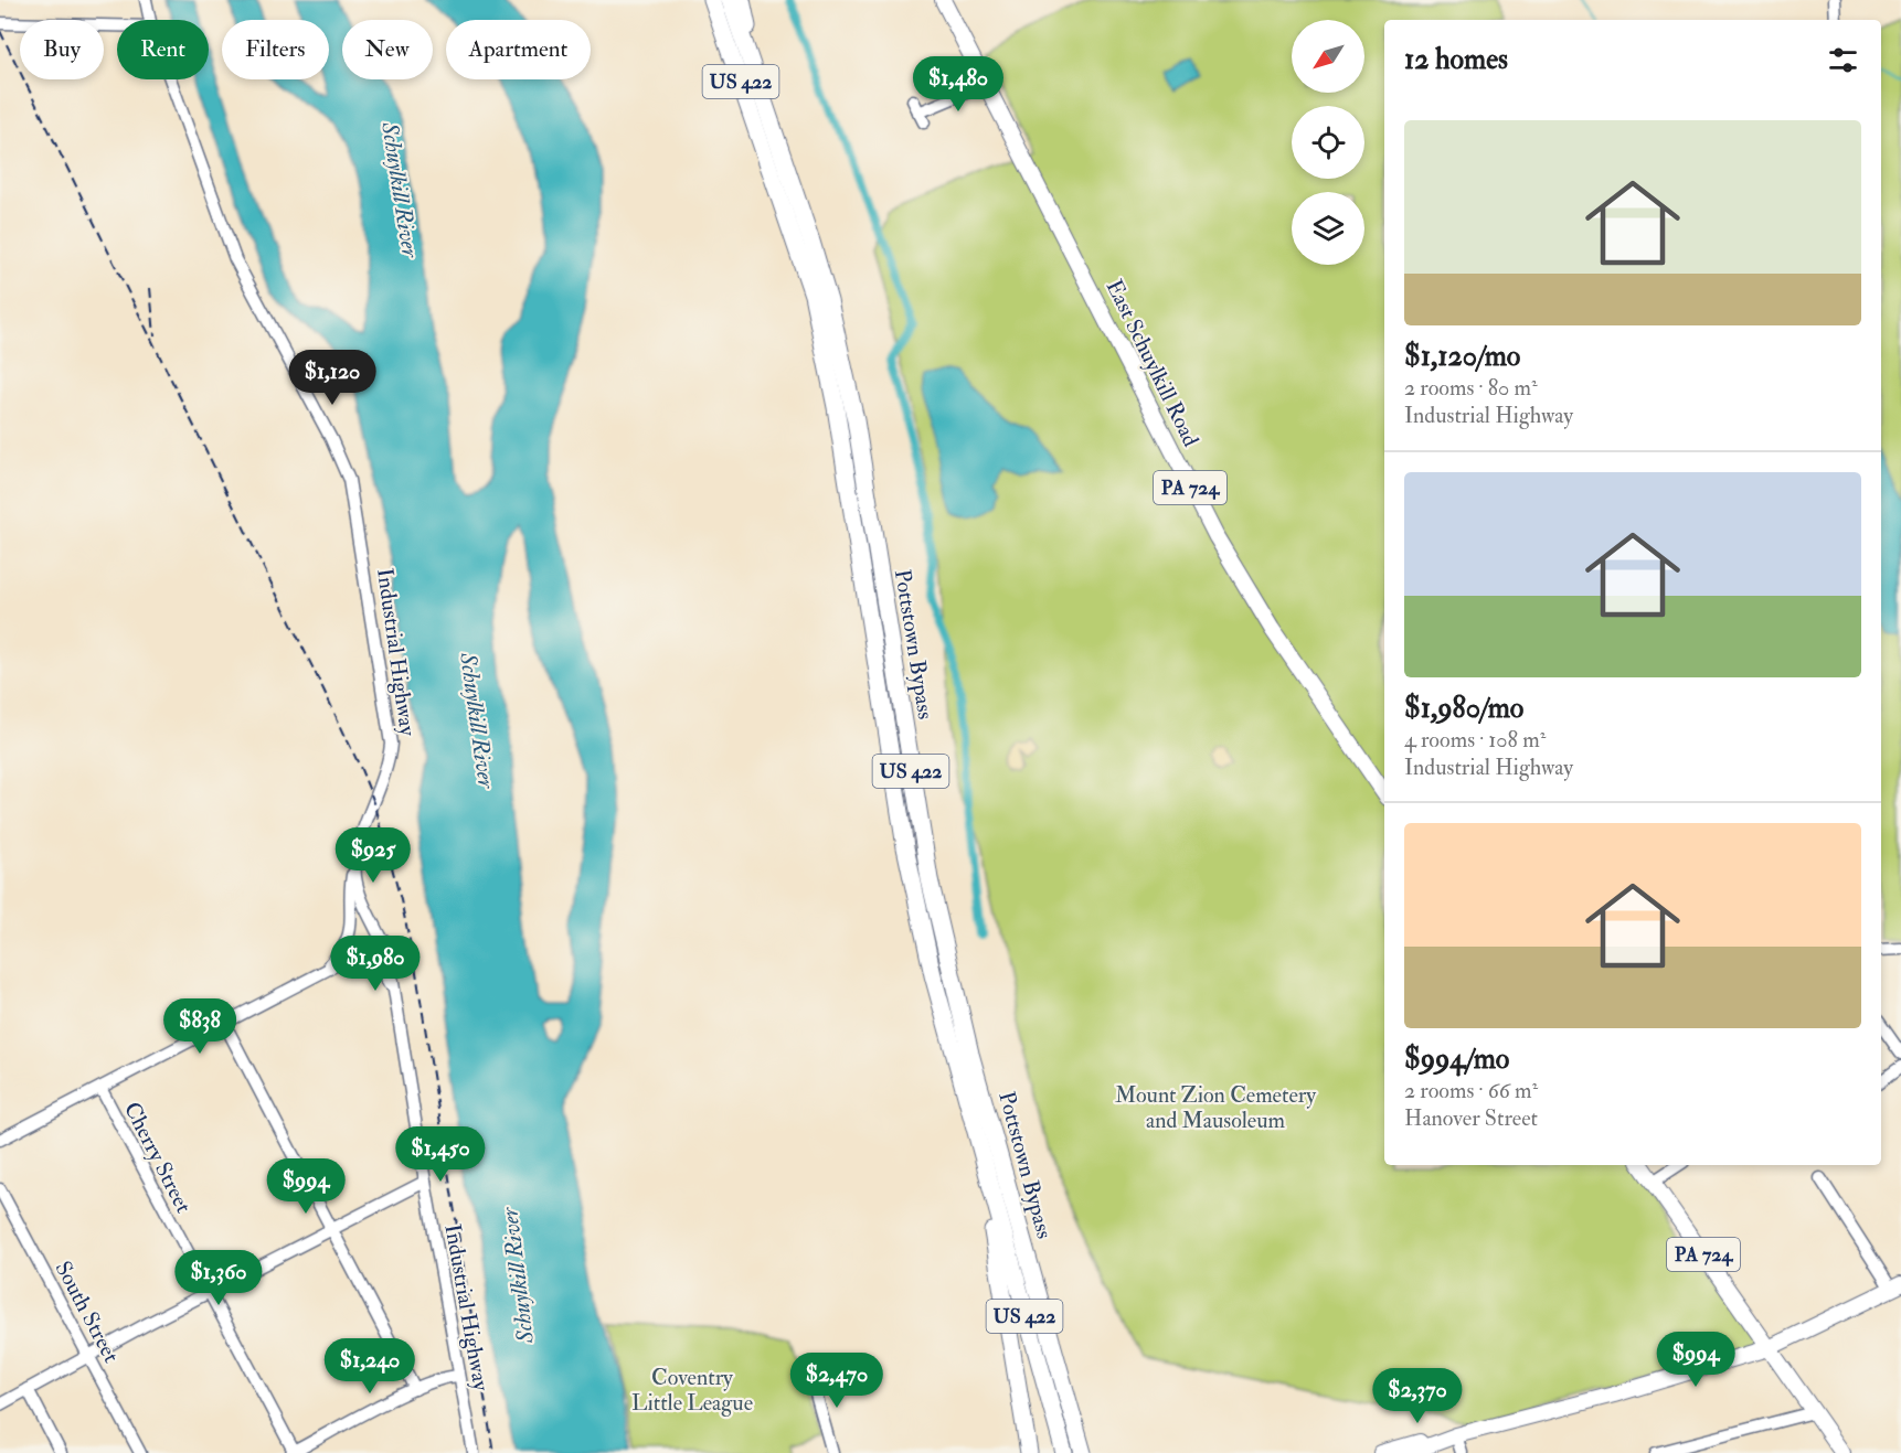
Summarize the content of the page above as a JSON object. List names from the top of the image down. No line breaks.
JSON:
{"streets":{"highway":["US 422","Pottstown Bypass"],"main road":["East Schuylkill Road","PA 724"],"street":["Industrial Highway","Cherry Street","South Street"]},"water":["Schuylkill River"],"parks":["Mount Zion Cemetery and Mausoleum","Coventry Little League"],"north":"bottom left","page":{"chip":["Buy","Rent","Filters","New","Apartment"],"heading":"12 homes","price":["$1,480","$1,120","$925","$1,980","$838","$1,450","$994","$1,360","$994","$1,240","$2,470","$2,370"],"list":[{"name":"$1,120/mo","note":"2 rooms · 80 m² · Industrial Highway"},{"name":"$1,980/mo","note":"4 rooms · 108 m² · Industrial Highway"},{"name":"$994/mo","note":"2 rooms · 66 m² · Hanover Street"}]}}
